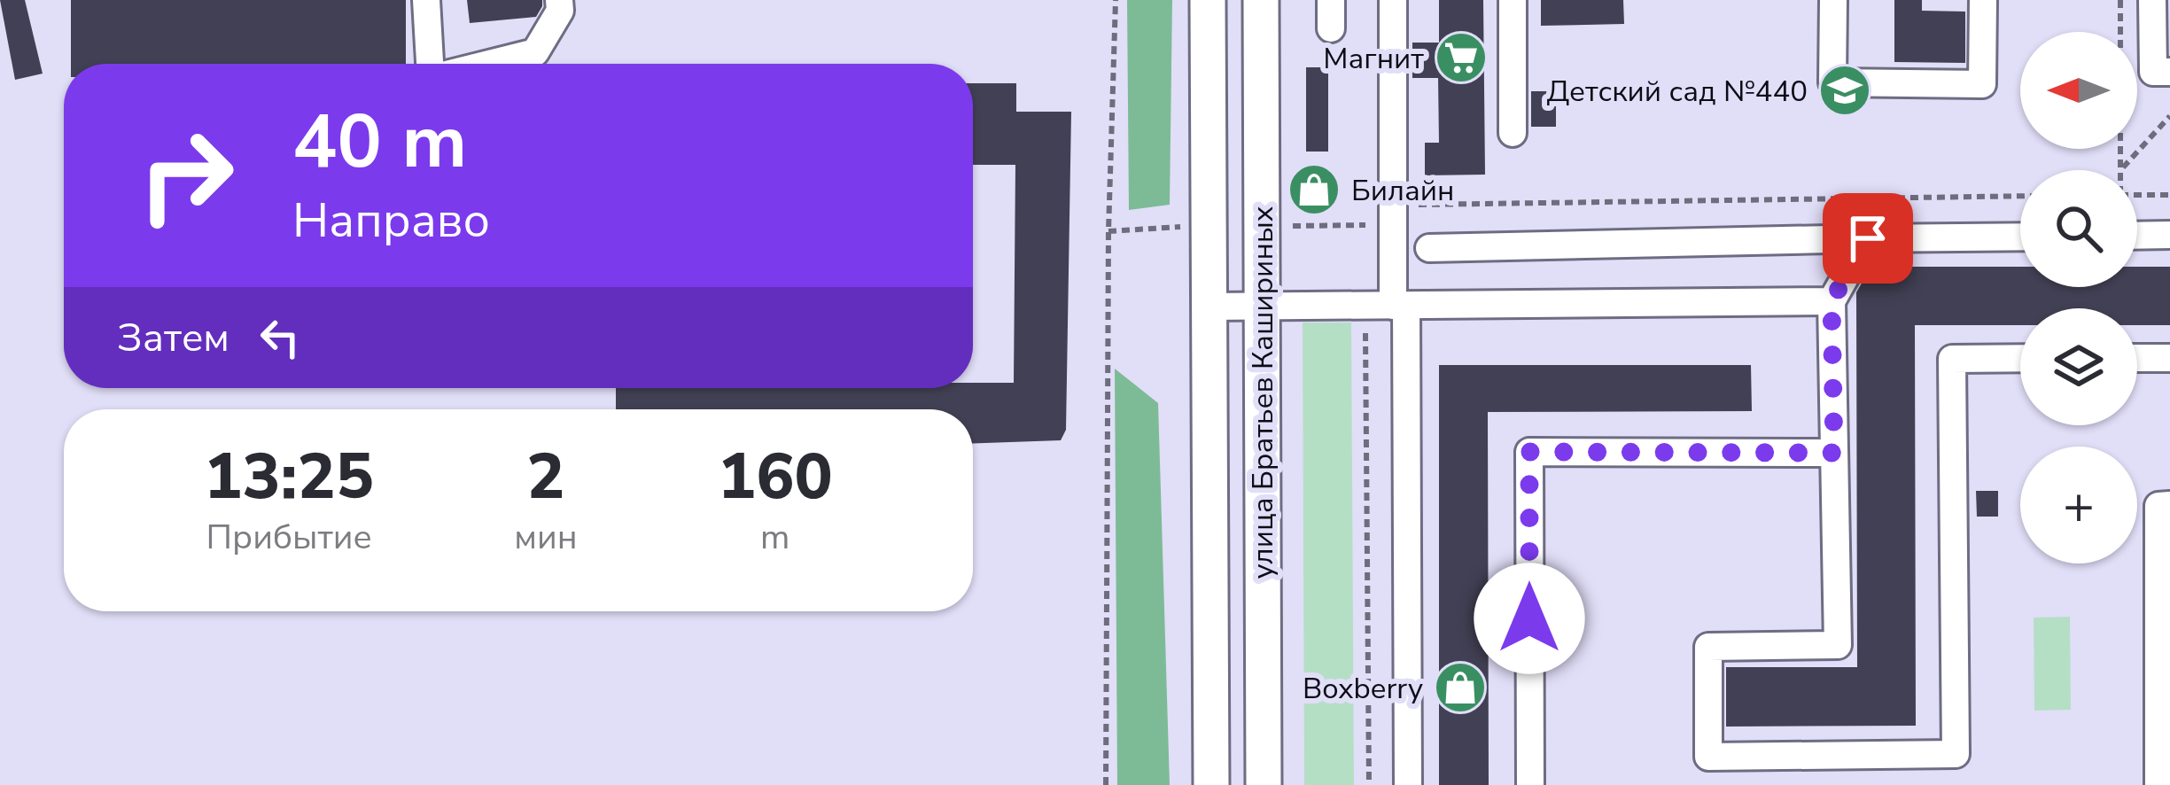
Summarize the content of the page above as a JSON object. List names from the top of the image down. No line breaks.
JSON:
{"streets":{"main road":["улица Братьев Кашириных"]},"places":{"supermarket":["Магнит"],"school or university":["Детский сад №440"],"shop":["Билайн","Boxberry"]},"north":"left","page":{"map_buttons":"+","turn":["40 m","Направо"],"then":"Затем","eta":["13:25","Прибытие","2","мин","160","m"]}}
